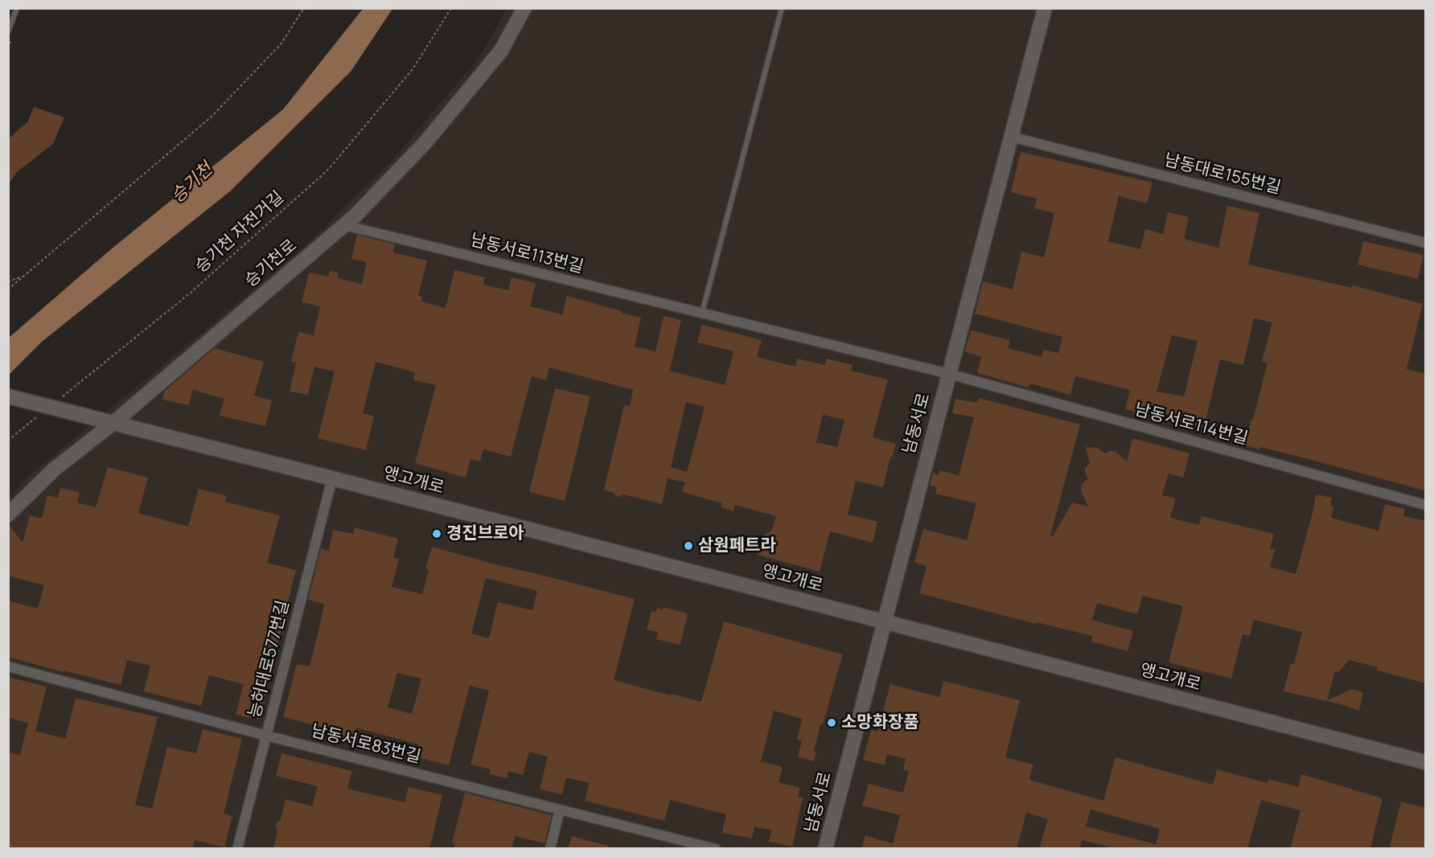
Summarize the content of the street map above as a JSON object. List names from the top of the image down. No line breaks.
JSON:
{"streets":{"street":["남동대로155번길","남동서로113번길","승기천로","남동서로","남동서로114번길","앵고개로","능허대로577번길","남동서로83번길"],"path":["승기천 자전거길"]},"crossings":[["남동대로155번길","남동서로"],["남동서로113번길","승기천로"],["남동서로113번길","남동서로"],["남동서로113번길","남동서로114번길"],["승기천로","앵고개로"],["남동서로","남동서로114번길"],["남동서로","앵고개로"],["앵고개로","능허대로577번길"],["능허대로577번길","남동서로83번길"]],"water":["승기천"],"places":["경진브로아","삼원페트라","소망화장품"]}
